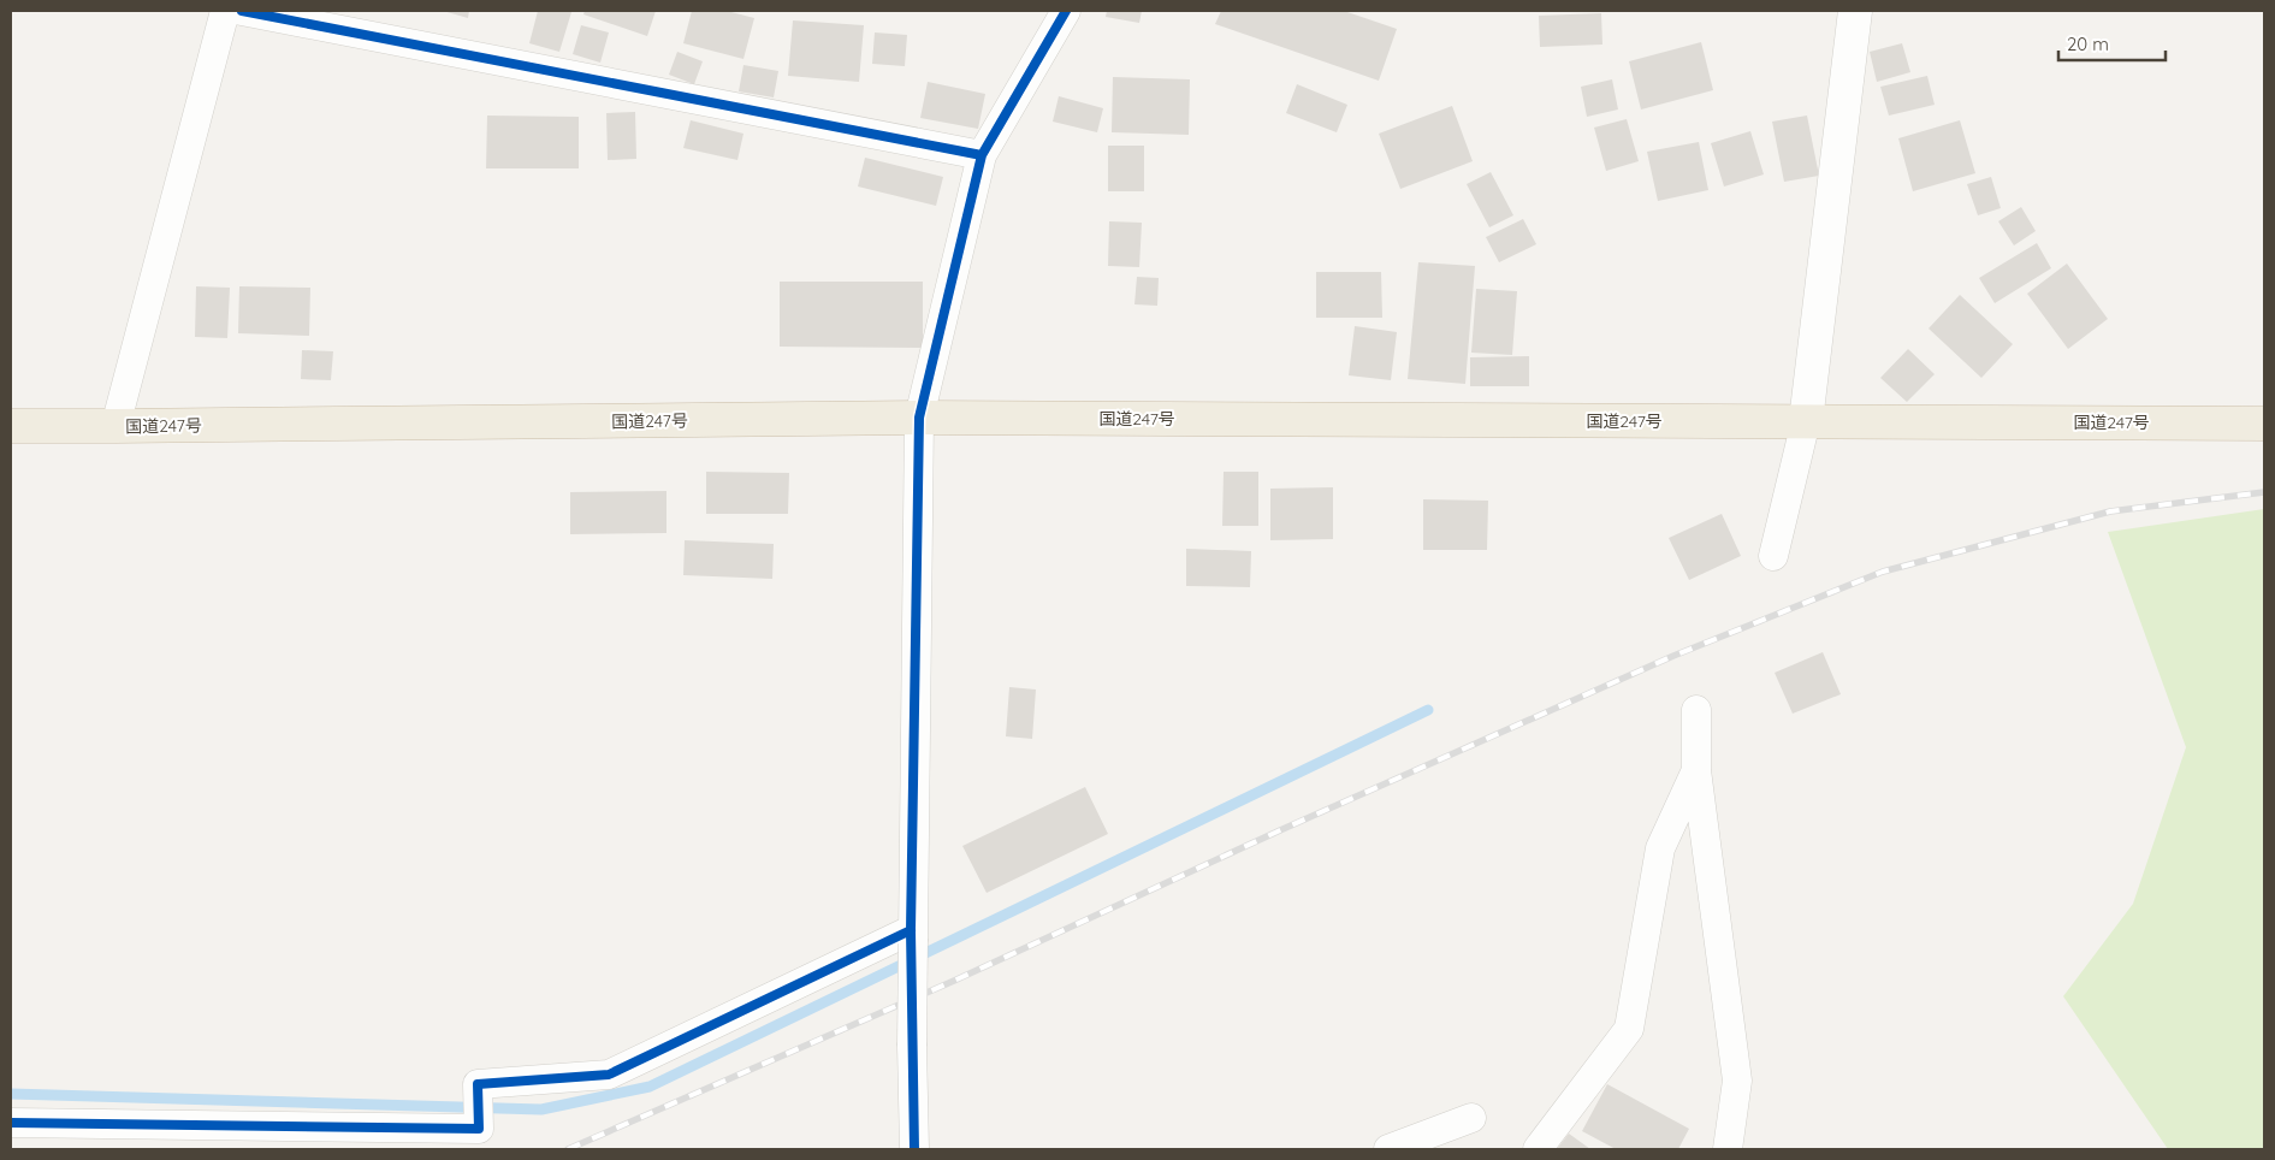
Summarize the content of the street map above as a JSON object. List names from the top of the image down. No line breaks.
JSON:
{"streets":{"highway":["国道247号"]},"scale_bar":"20 m"}
